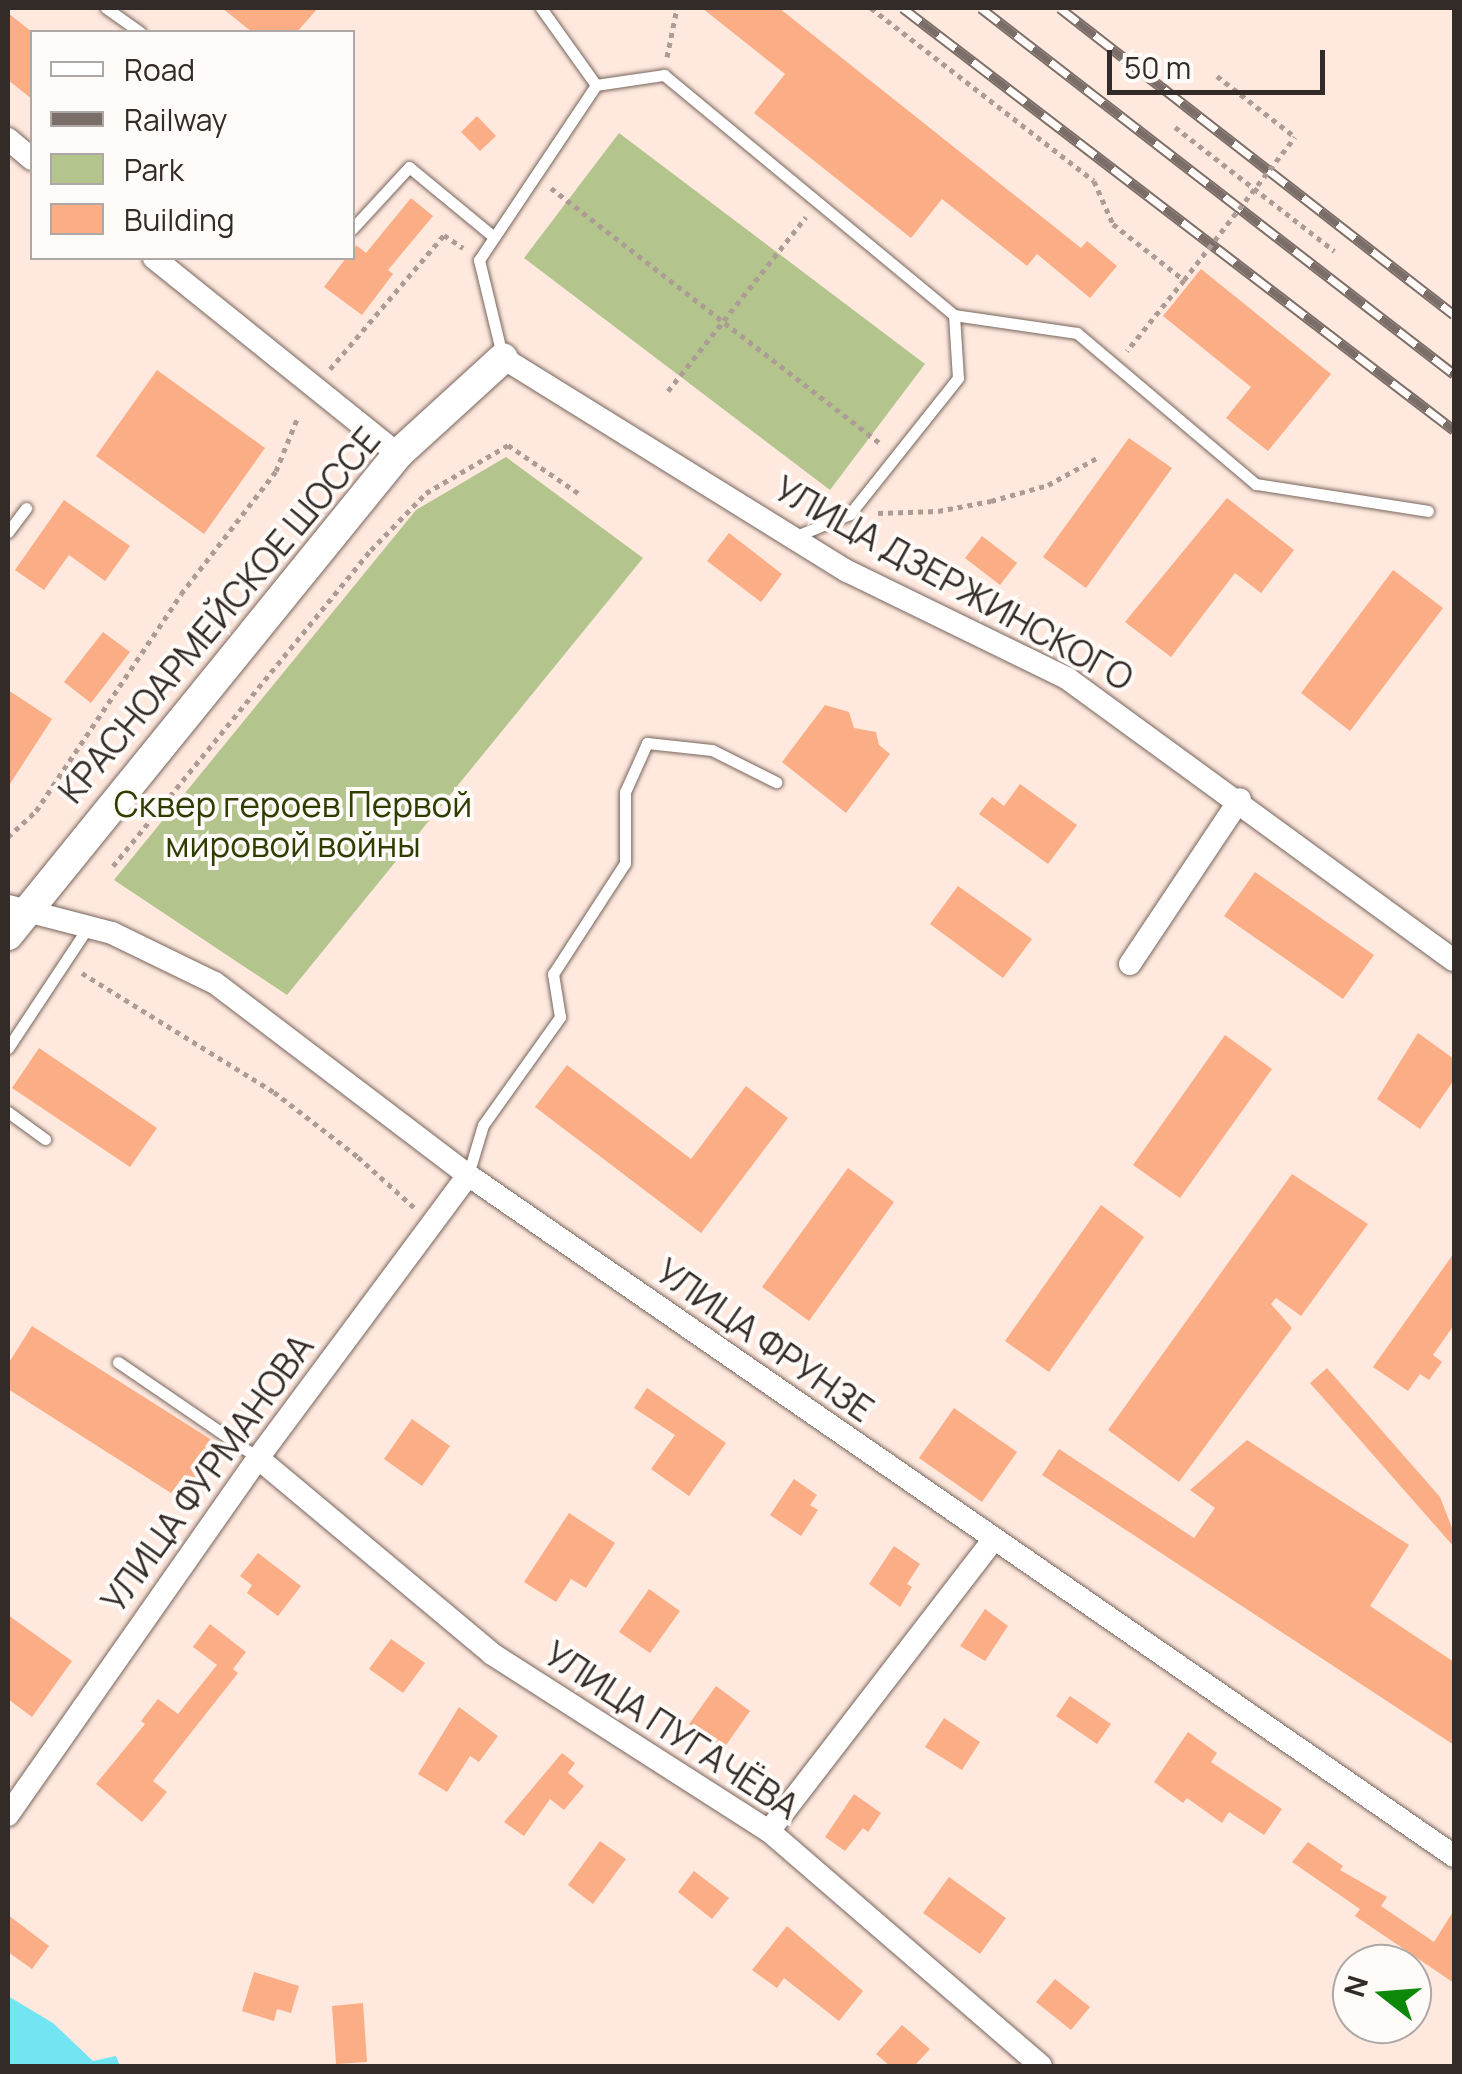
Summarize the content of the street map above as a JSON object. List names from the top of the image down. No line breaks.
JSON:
{"streets":{"street":["УЛИЦА ДЗЕРЖИНСКОГО","КРАСНОАРМЕЙСКОЕ ШОССЕ","УЛИЦА ФРУНЗЕ","УЛИЦА ФУРМАНОВА","УЛИЦА ПУГАЧЁВА"]},"crossings":[["УЛИЦА ДЗЕРЖИНСКОГО","КРАСНОАРМЕЙСКОЕ ШОССЕ"],["КРАСНОАРМЕЙСКОЕ ШОССЕ","УЛИЦА ФРУНЗЕ"],["УЛИЦА ФРУНЗЕ","УЛИЦА ФУРМАНОВА"],["УЛИЦА ФУРМАНОВА","УЛИЦА ПУГАЧЁВА"]],"parks":["Сквер героев Первой мировой войны"],"legend":["Road","Railway","Park","Building"],"scale_bar":"50 m","north":"left"}
